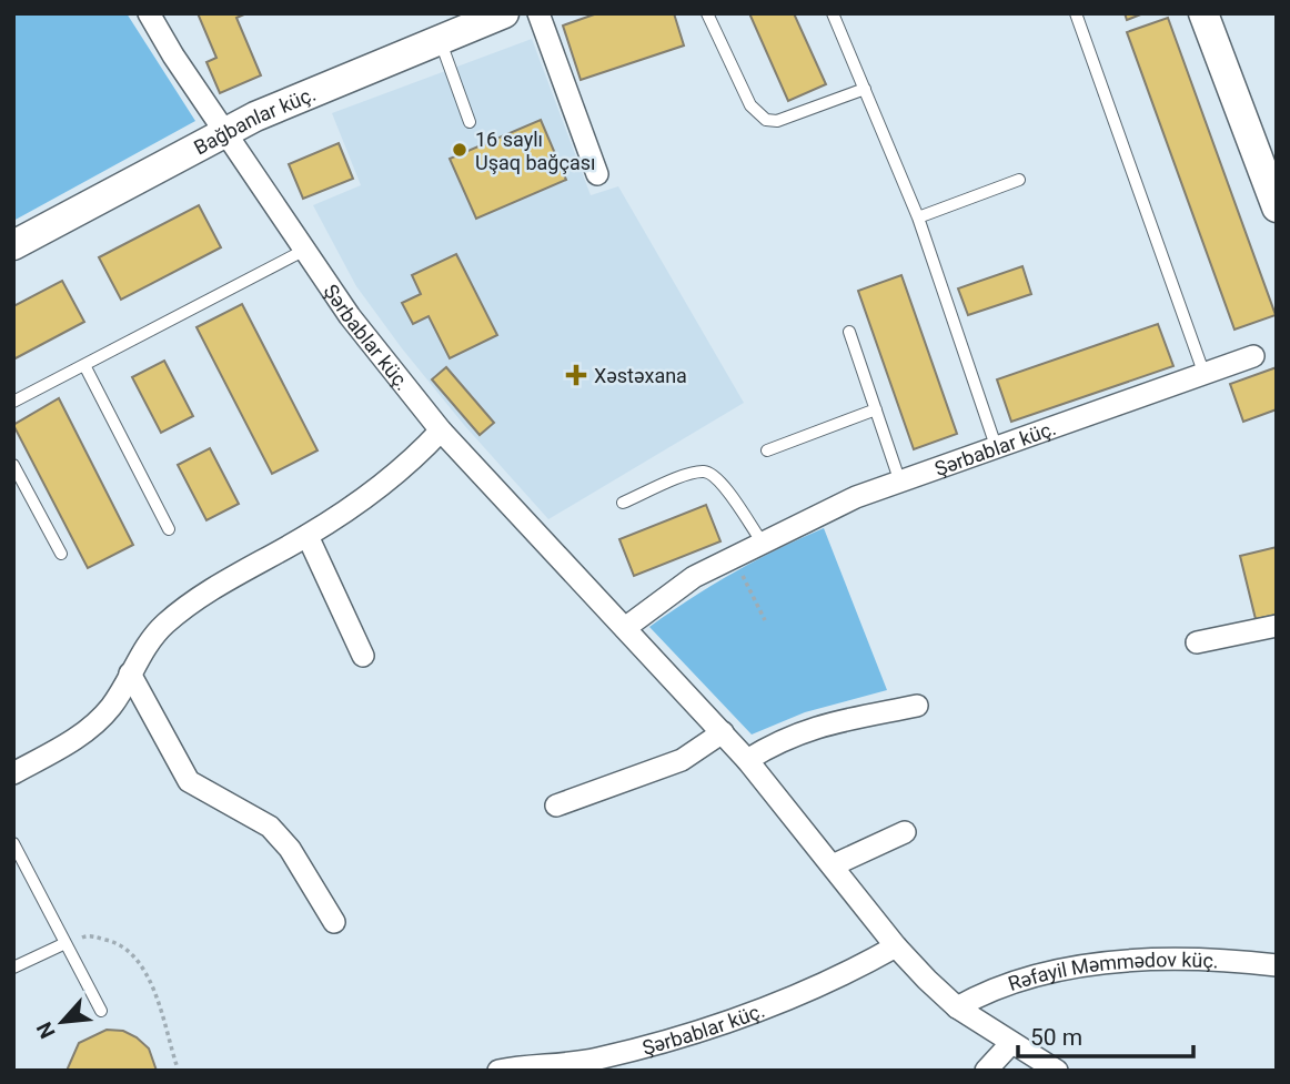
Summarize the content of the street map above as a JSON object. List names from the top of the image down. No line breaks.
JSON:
{"streets":{"street":["Bağbanlar küç.","Şərbablar küç.","Rəfayil Məmmədov küç."]},"crossings":[["Bağbanlar küç.","Şərbablar küç."],["Şərbablar küç.","Rəfayil Məmmədov küç."]],"places":{"other":["16 saylı Uşaq bağçası"],"health":["Xəstəxana"]},"scale_bar":"50 m","north":"bottom left"}
